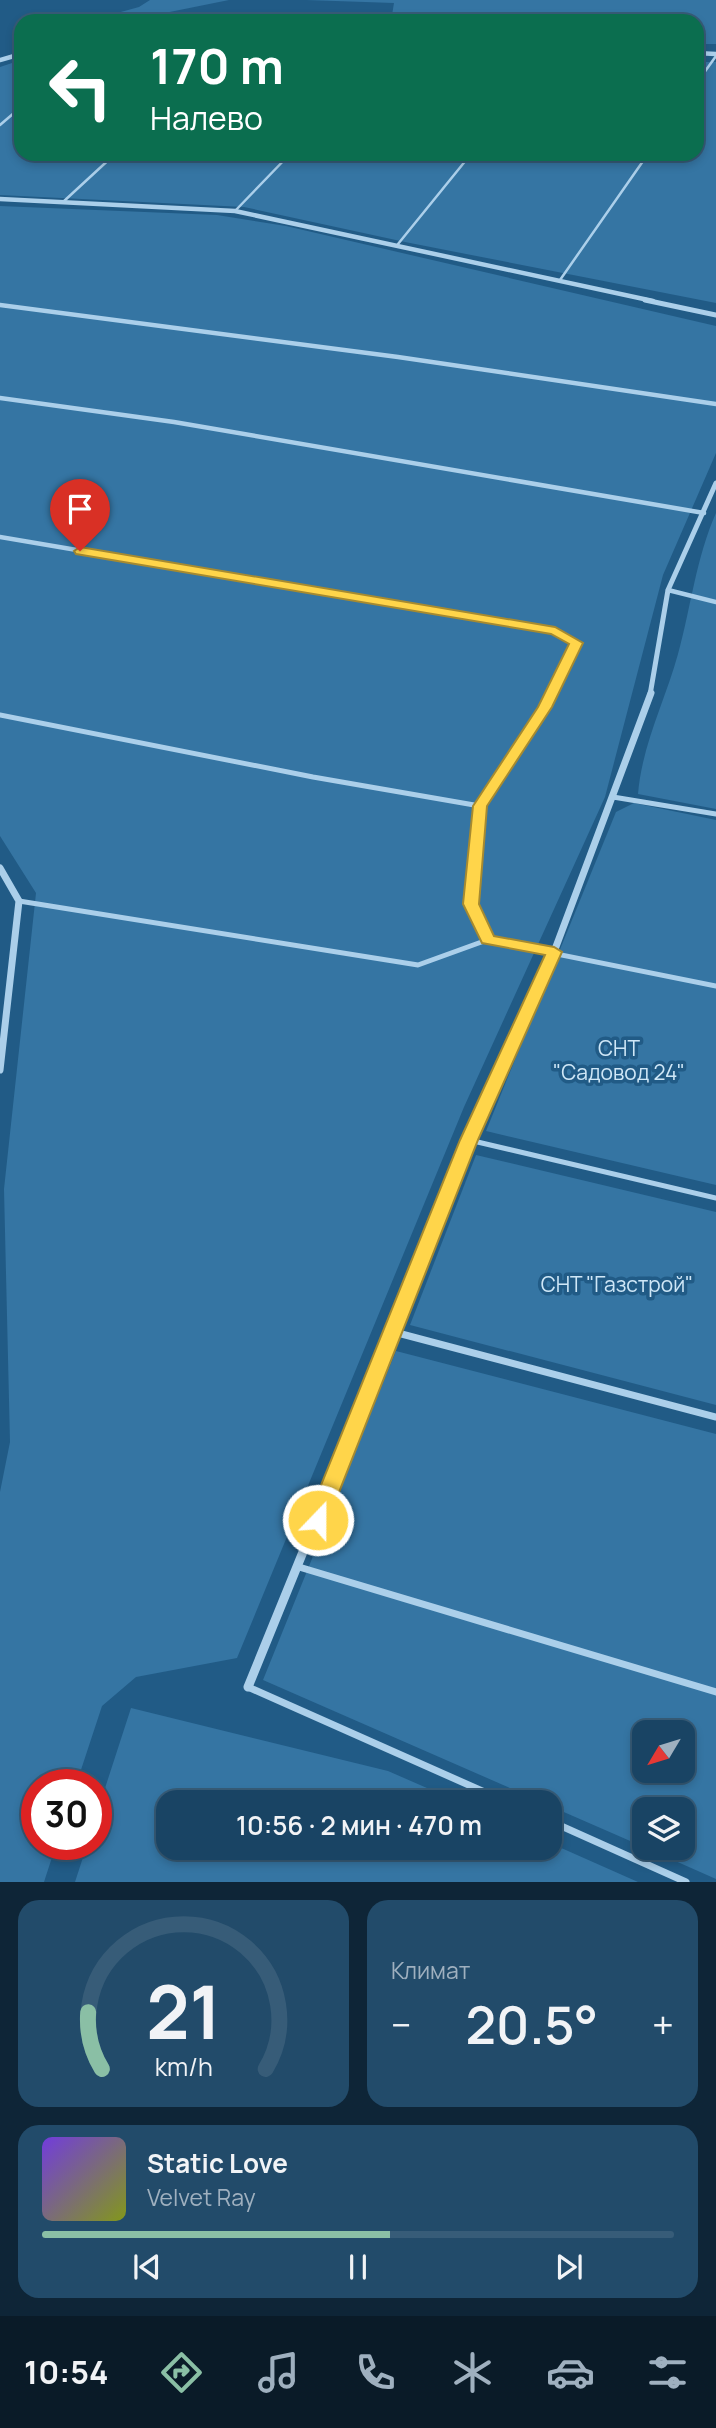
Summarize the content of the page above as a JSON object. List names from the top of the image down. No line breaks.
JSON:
{"parks":["СНТ \"Садовод 24\"","СНТ \"Газстрой\""],"north":"bottom left","page":{"turn":["170 m","Налево"],"limit":"30","trip":"10:56 · 2 мин · 470 m","tile":"Климат","heat":["−","20.5°","+"],"song":["Static Love","Velvet Ray"],"tabs":"10:54","gauge":["21","km/h"]}}
